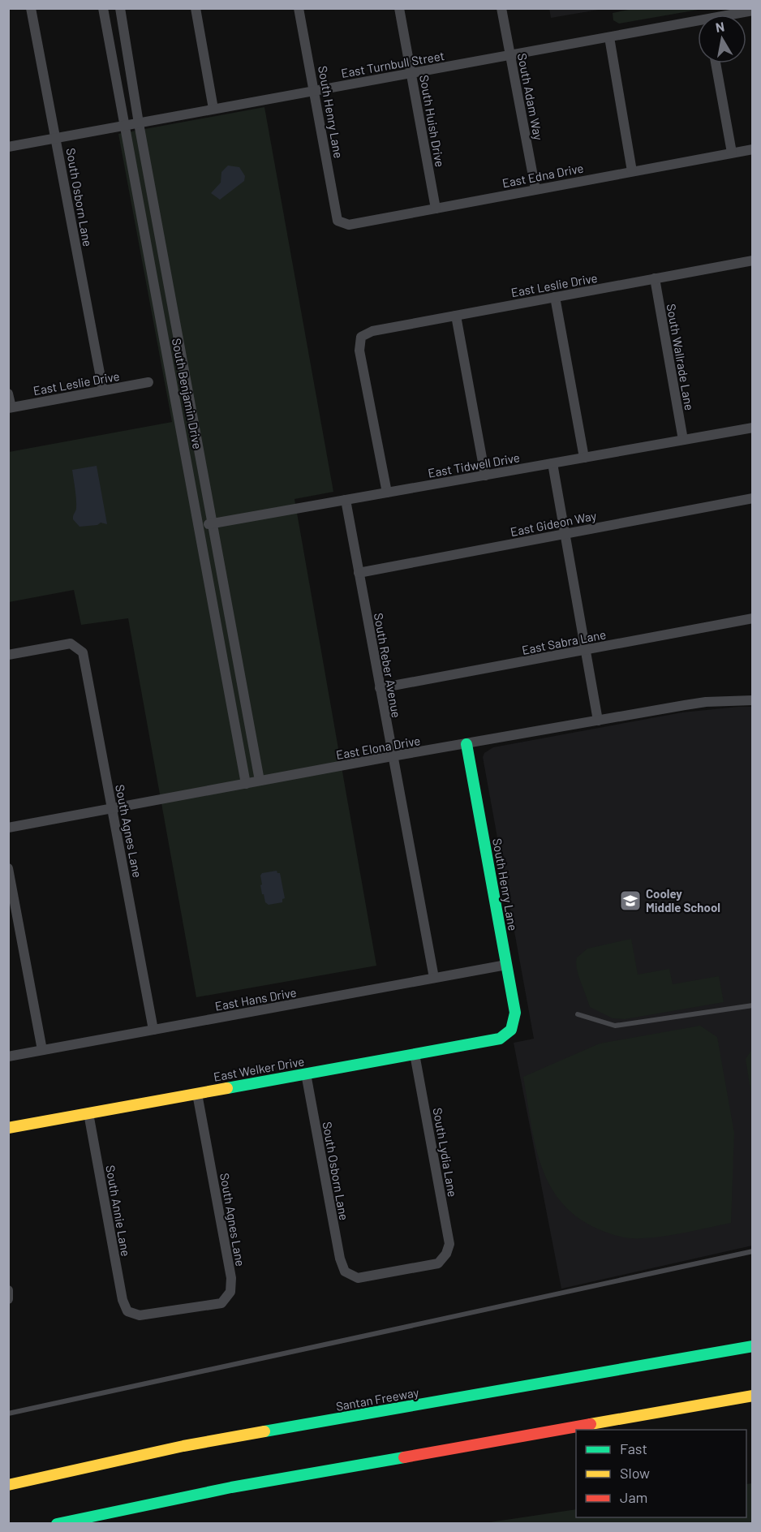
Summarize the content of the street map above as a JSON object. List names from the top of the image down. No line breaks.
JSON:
{"streets":{"main road":["South Henry Lane","East Welker Drive","Santan Freeway"],"street":["East Turnbull Street","South Adam Way","South Huish Drive","East Edna Drive","South Osborn Lane","East Leslie Drive","South Wallrade Lane","South Benjamin Drive","East Tidwell Drive","East Gideon Way","East Sabra Lane","South Reber Avenue","East Elona Drive","South Agnes Lane","East Hans Drive","South Lydia Lane","South Annie Lane"]},"crossings":[["East Turnbull Street","South Adam Way"],["East Turnbull Street","South Henry Lane"],["East Turnbull Street","South Huish Drive"],["East Turnbull Street","South Osborn Lane"],["East Turnbull Street","South Benjamin Drive"],["South Adam Way","East Edna Drive"],["South Henry Lane","East Edna Drive"],["South Henry Lane","East Elona Drive"],["South Henry Lane","East Hans Drive"],["South Henry Lane","East Welker Drive"],["South Huish Drive","East Edna Drive"],["South Osborn Lane","East Leslie Drive"],["South Osborn Lane","East Welker Drive"],["South Osborn Lane","South Lydia Lane"],["East Leslie Drive","South Wallrade Lane"],["East Leslie Drive","East Tidwell Drive"],["South Wallrade Lane","East Tidwell Drive"],["South Benjamin Drive","East Tidwell Drive"],["South Benjamin Drive","East Elona Drive"],["East Tidwell Drive","South Reber Avenue"],["East Gideon Way","South Reber Avenue"],["East Sabra Lane","South Reber Avenue"],["South Reber Avenue","East Elona Drive"],["South Reber Avenue","East Hans Drive"],["East Elona Drive","South Agnes Lane"],["South Agnes Lane","East Hans Drive"],["South Agnes Lane","East Welker Drive"],["South Agnes Lane","South Annie Lane"],["East Welker Drive","South Lydia Lane"],["East Welker Drive","South Annie Lane"]],"places":{"school or university":["Cooley Middle School"]},"legend":["Fast","Slow","Jam"],"north":"top"}
